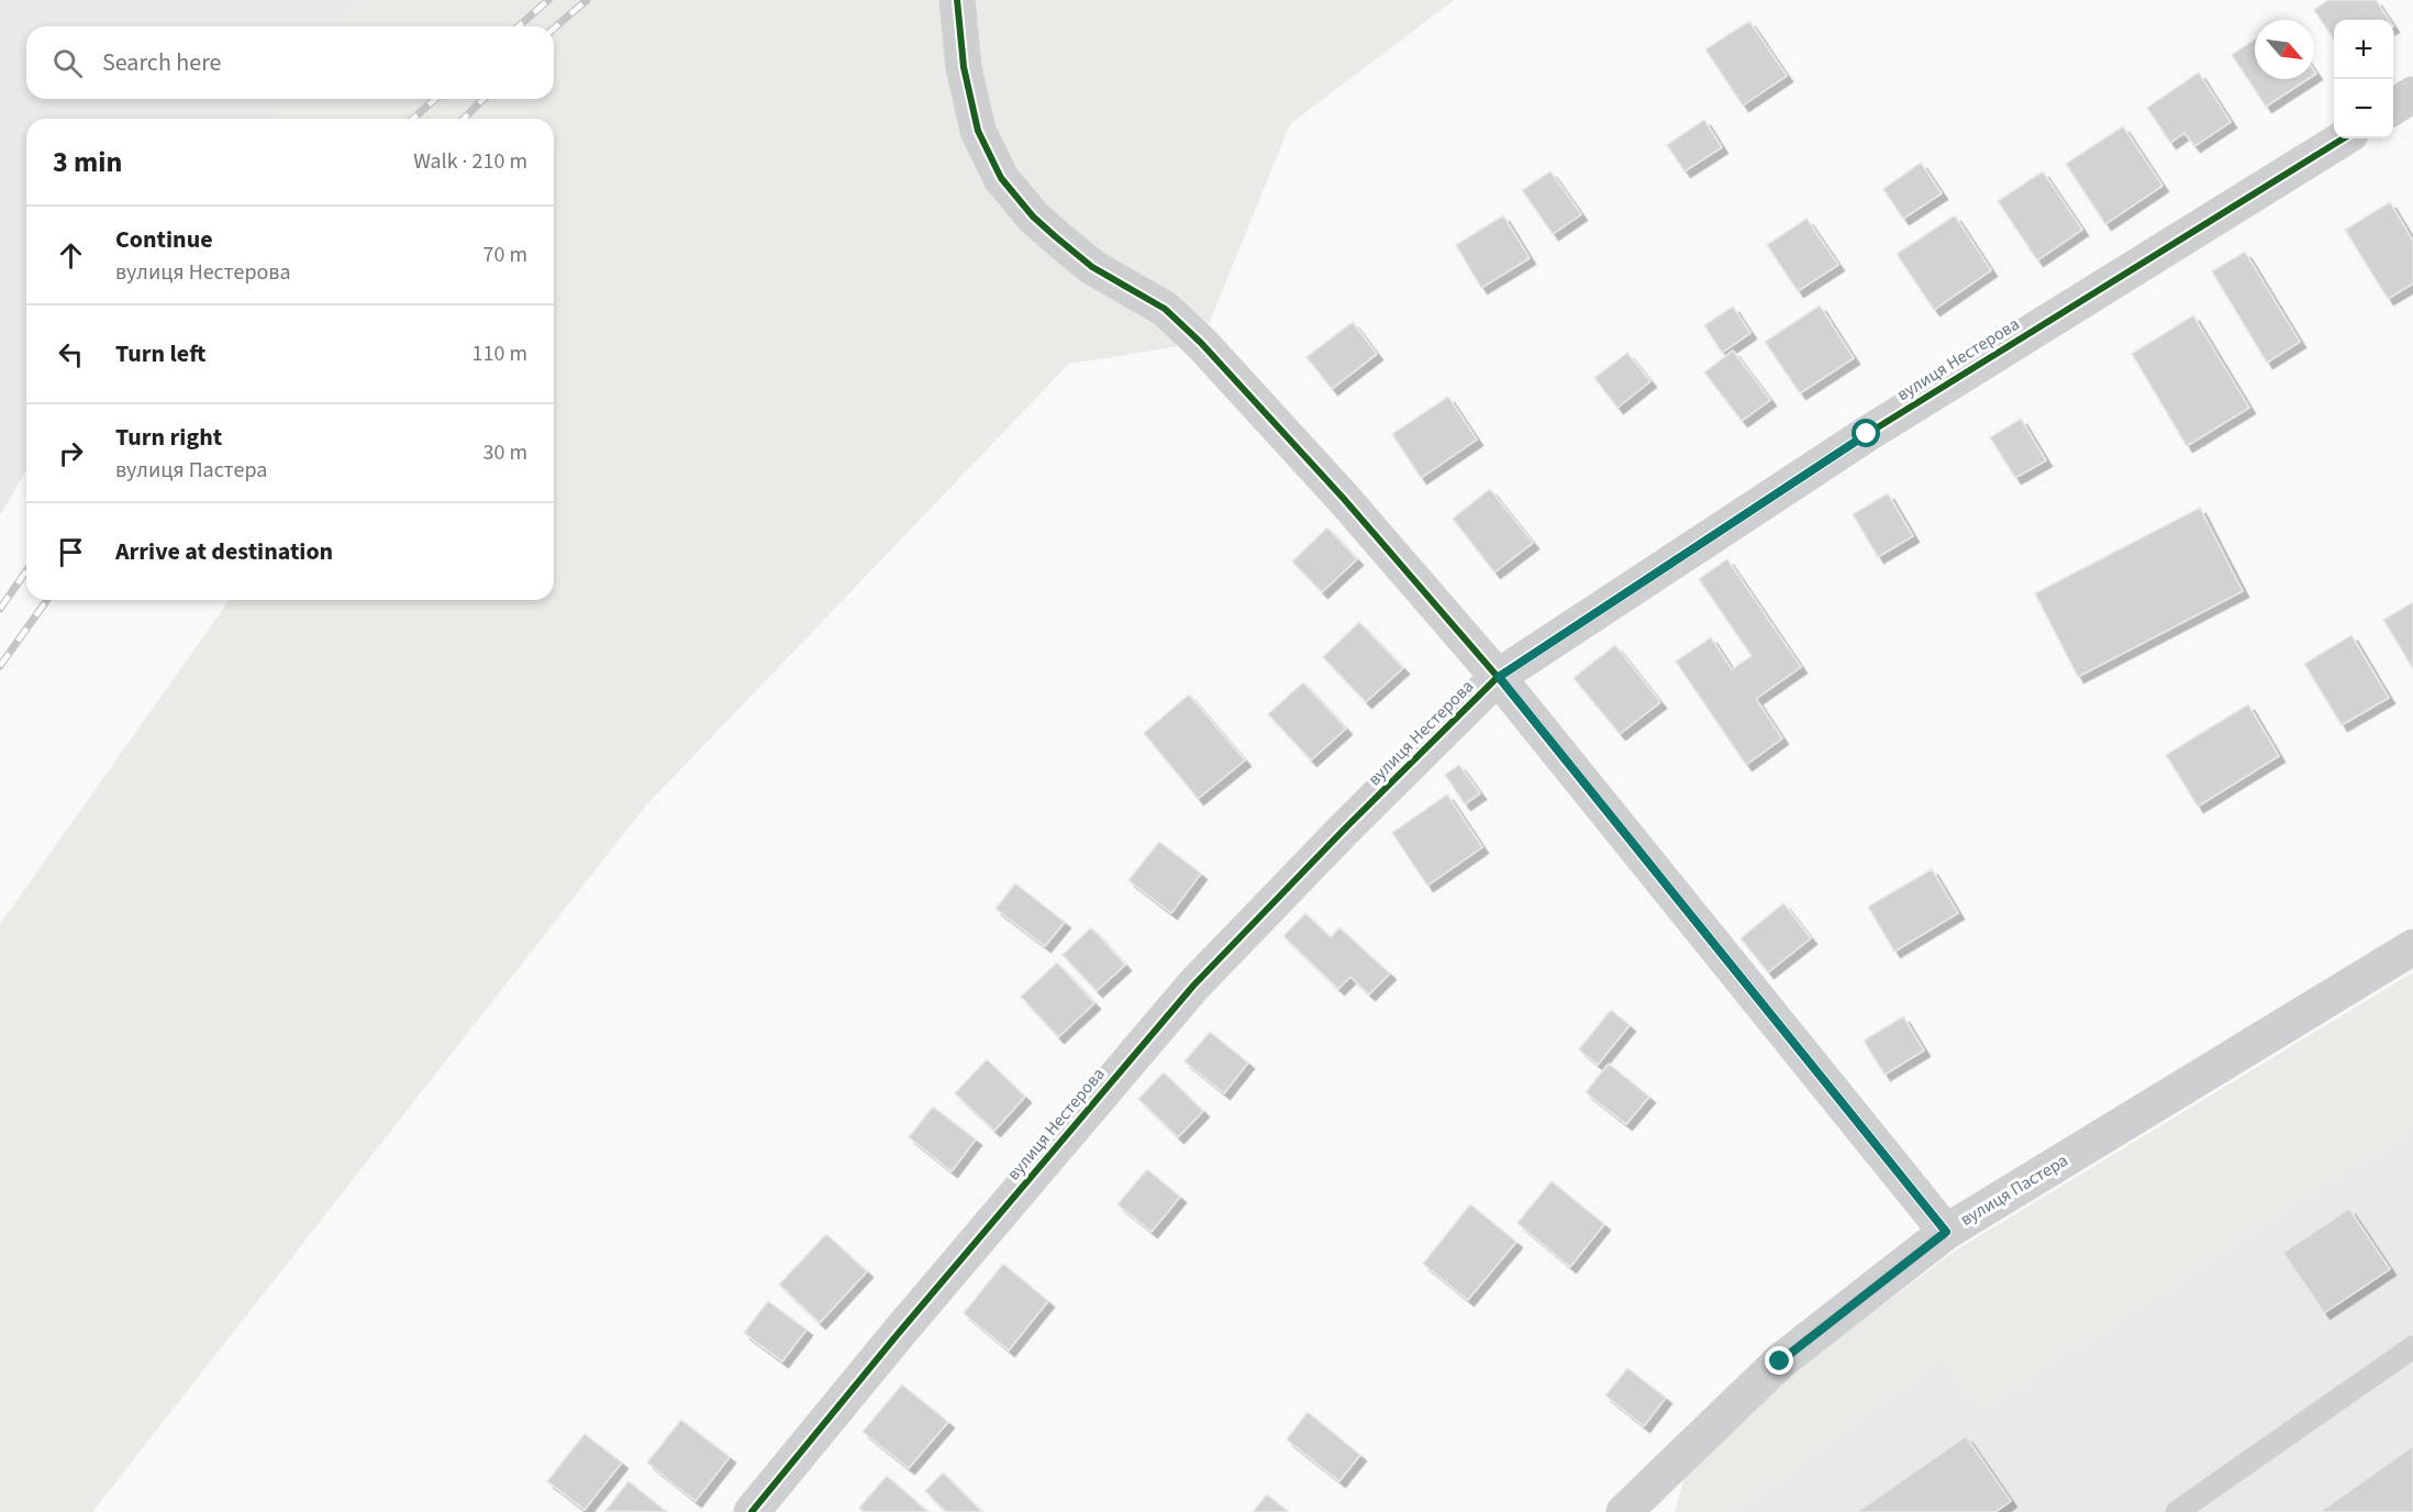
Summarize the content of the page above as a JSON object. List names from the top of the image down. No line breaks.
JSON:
{"streets":{"street":["вулиця Нестерова","вулиця Пастера"]},"north":"bottom right","page":{"map_buttons":["+","−"],"search":"Search here","heading":["3 min","Walk · 210 m"],"list":[["Continue","вулиця Нестерова","70 m"],["Turn left","110 m"],["Turn right","вулиця Пастера","30 m"],"Arrive at destination"]}}
